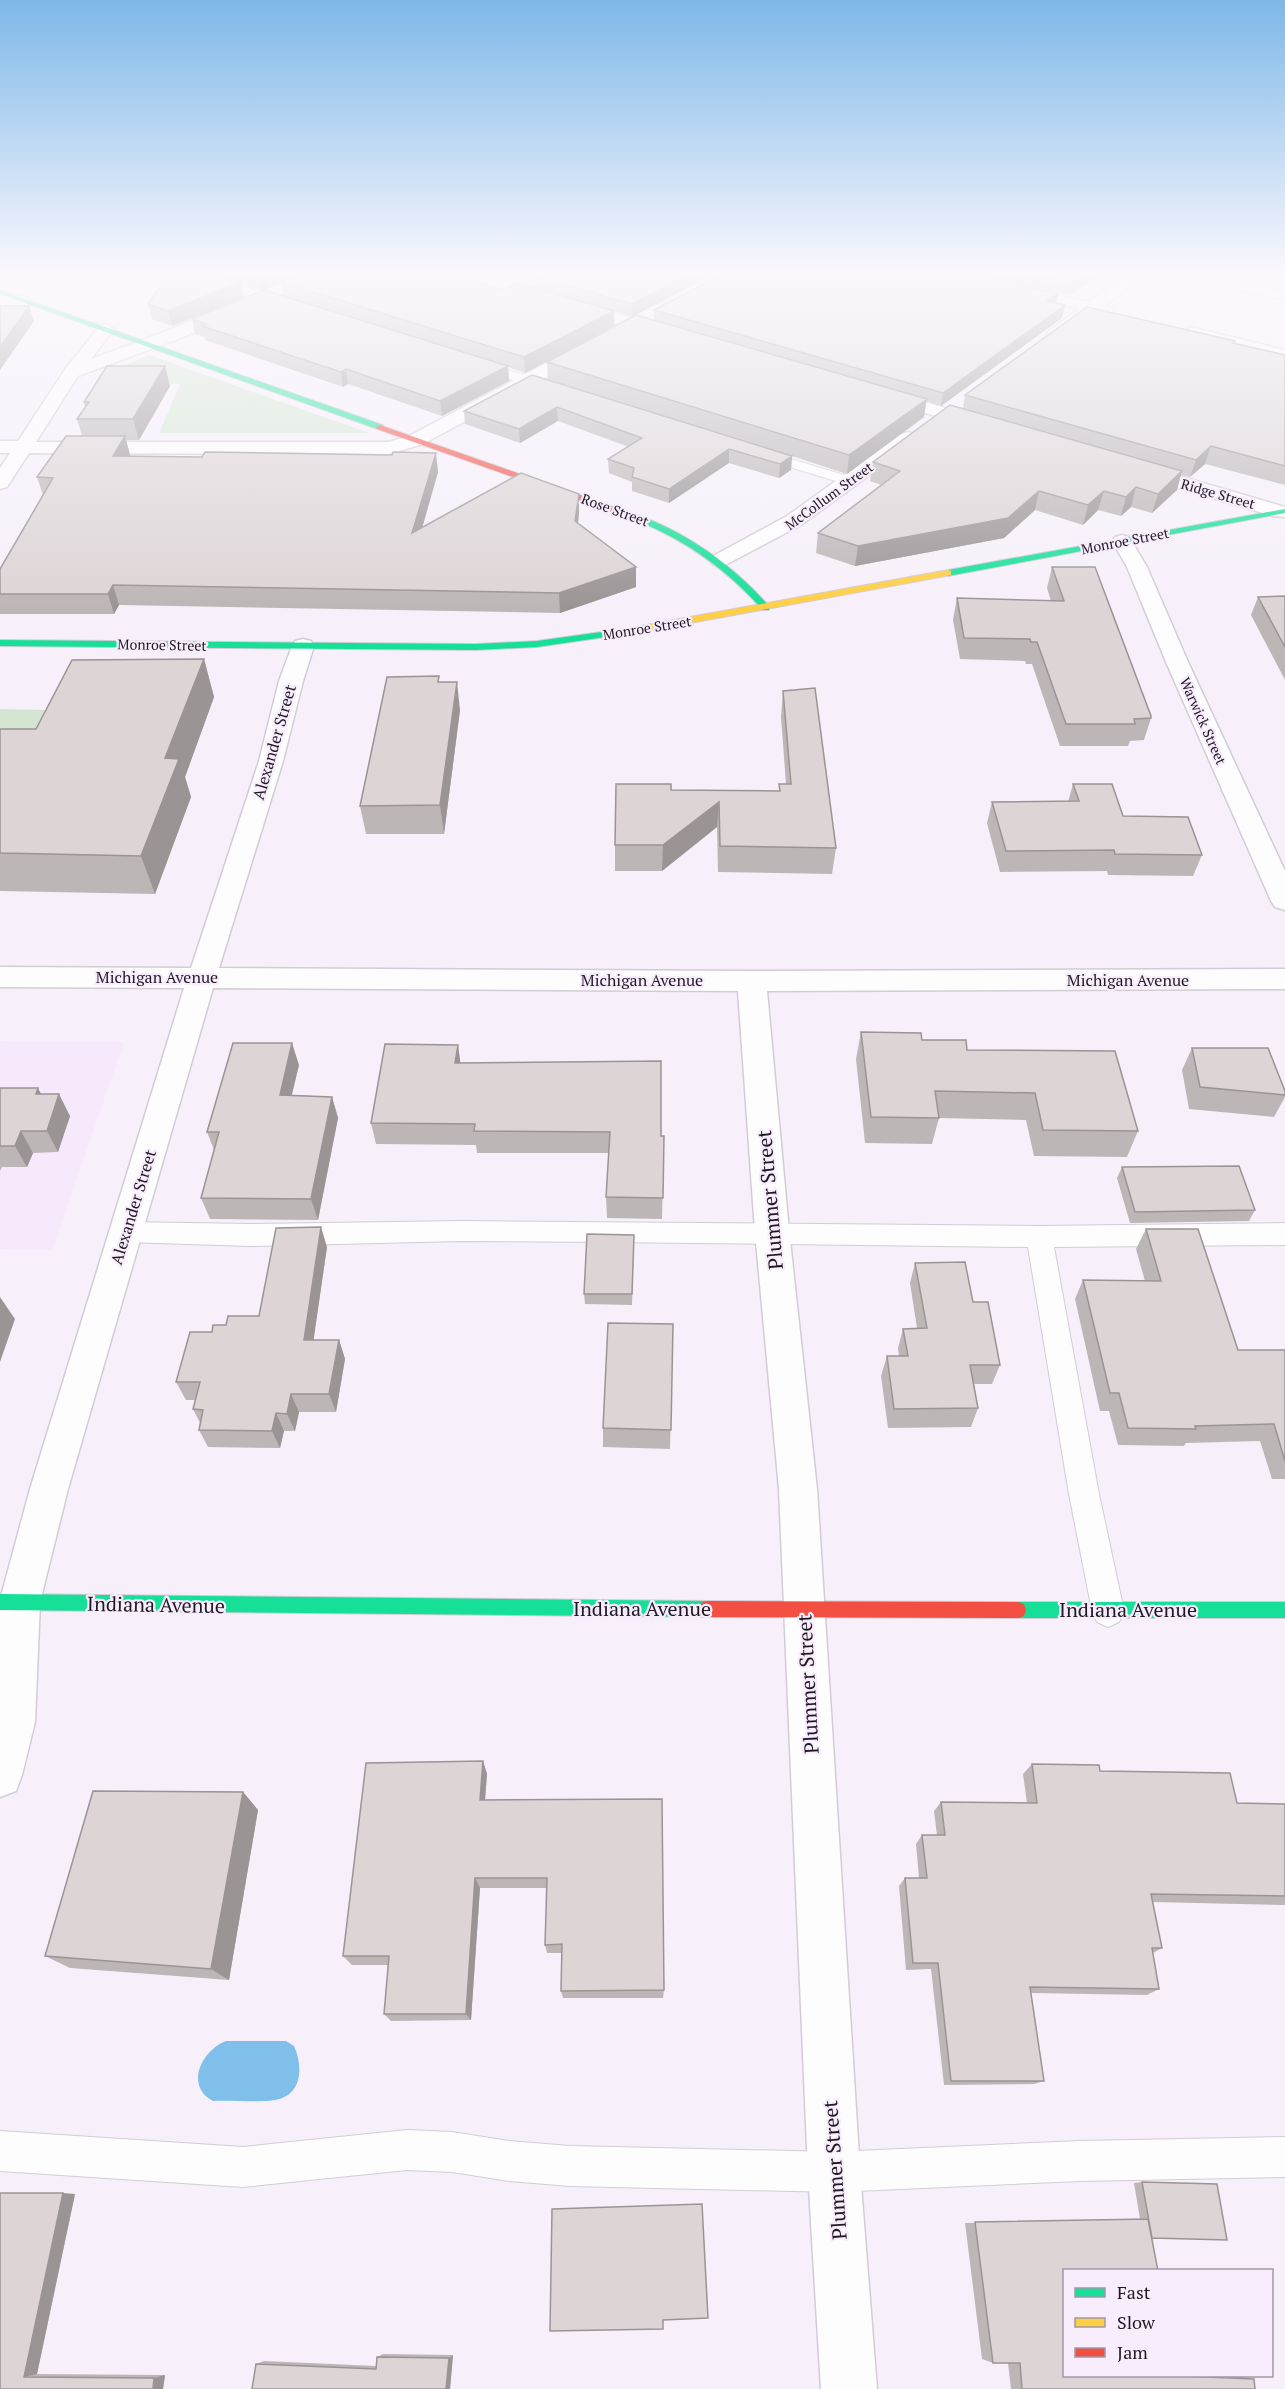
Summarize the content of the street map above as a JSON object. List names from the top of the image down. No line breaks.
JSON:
{"streets":{"main road":["Rose Street","Monroe Street","Indiana Avenue"],"street":["Ridge Street","McCollum Street","Warwick Street","Alexander Street","Michigan Avenue","Plummer Street"]},"crossings":[["Ridge Street","Monroe Street"],["McCollum Street","Rose Street"],["Rose Street","Monroe Street"],["Monroe Street","Warwick Street"],["Monroe Street","Alexander Street"],["Alexander Street","Michigan Avenue"],["Alexander Street","Indiana Avenue"],["Michigan Avenue","Plummer Street"],["Plummer Street","Indiana Avenue"]],"legend":["Fast","Slow","Jam"]}
